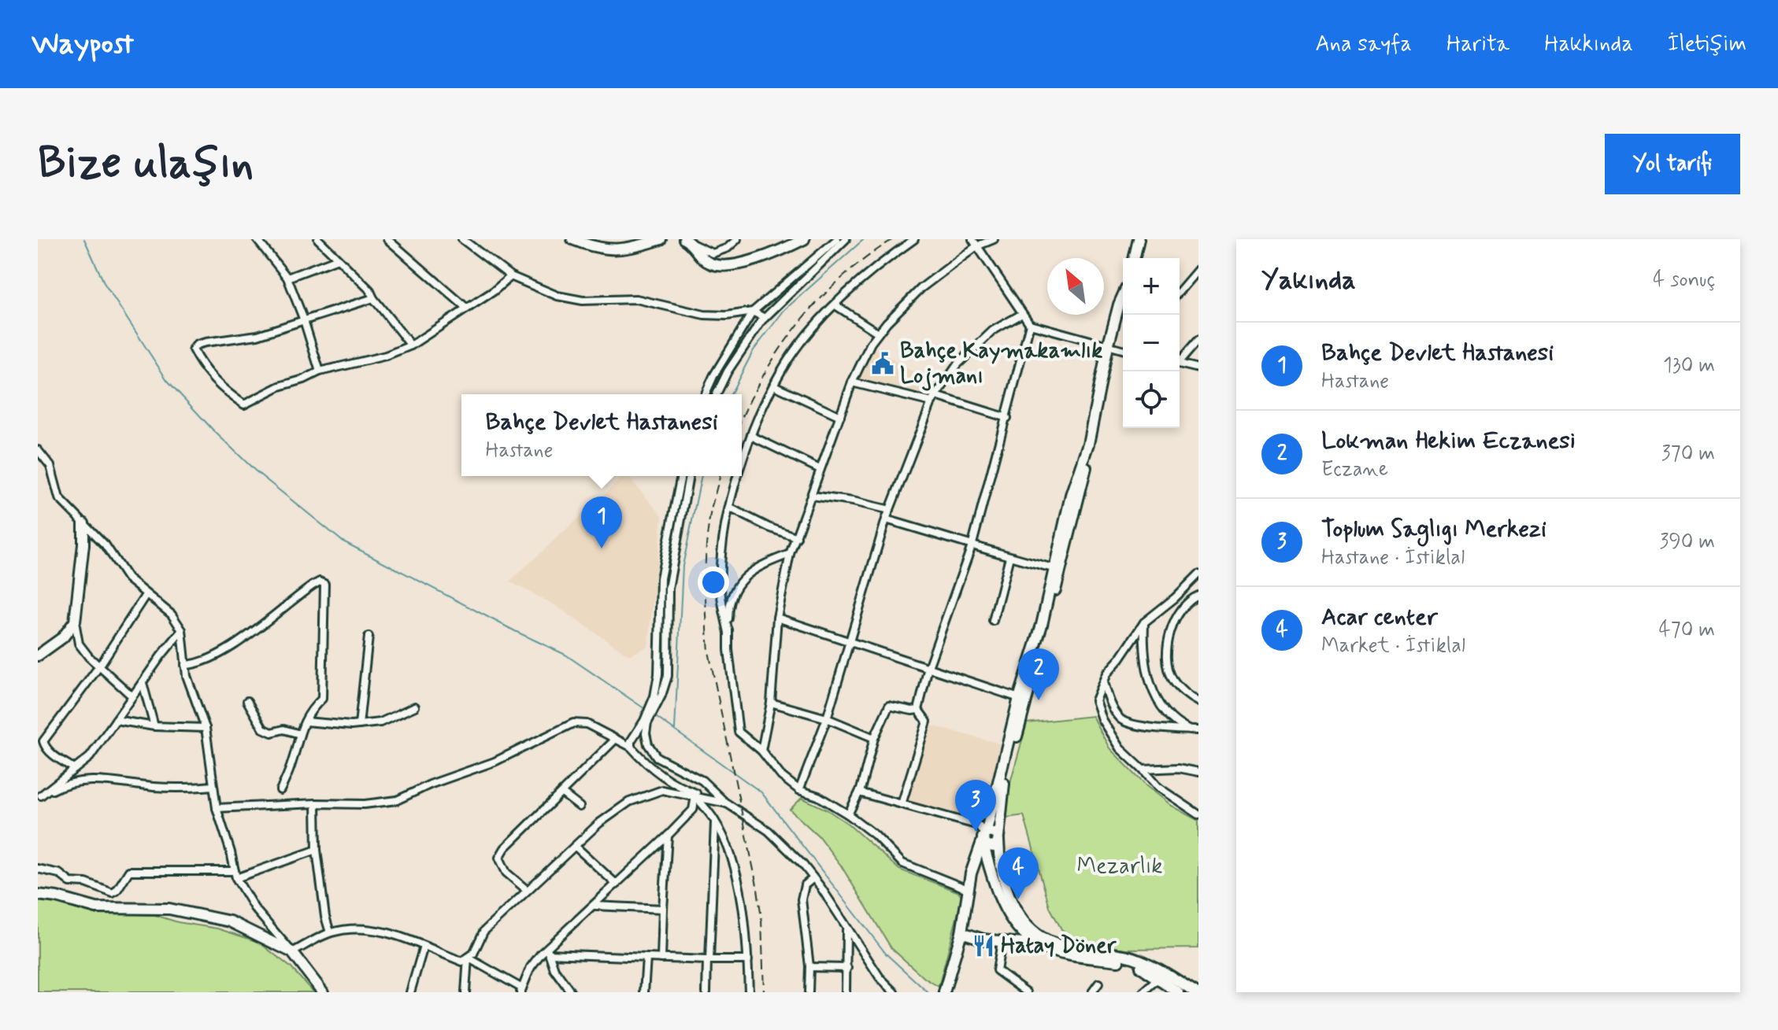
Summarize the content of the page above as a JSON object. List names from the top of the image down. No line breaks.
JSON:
{"parks":["Mezarlık"],"places":{"public building":["Bahçe Kaymakamlık Lojmanı"],"restaurant":["Hatay Döner"]},"north":"top left","page":{"header":"Waypost","nav":["Ana sayfa","Harita","Hakkında","İletişim"],"buttons":"Yol tarifi","title":"Bize ulaşın","heading":["Yakında","4 sonuç"],"map_buttons":["+","−"],"list":[{"mark":"1","name":"Bahçe Devlet Hastanesi","note":"Hastane","value":"130 m"},{"mark":"2","name":"Lokman Hekim Eczanesi","note":"Eczane","value":"370 m"},{"mark":"3","name":"Toplum Saglıgı Merkezi","note":"Hastane · İstiklal","value":"390 m"},{"mark":"4","name":"Acar center","note":"Market · İstiklal","value":"470 m"}],"popup":["Bahçe Devlet Hastanesi","Hastane"],"pins":["1","2","3","4"]}}
